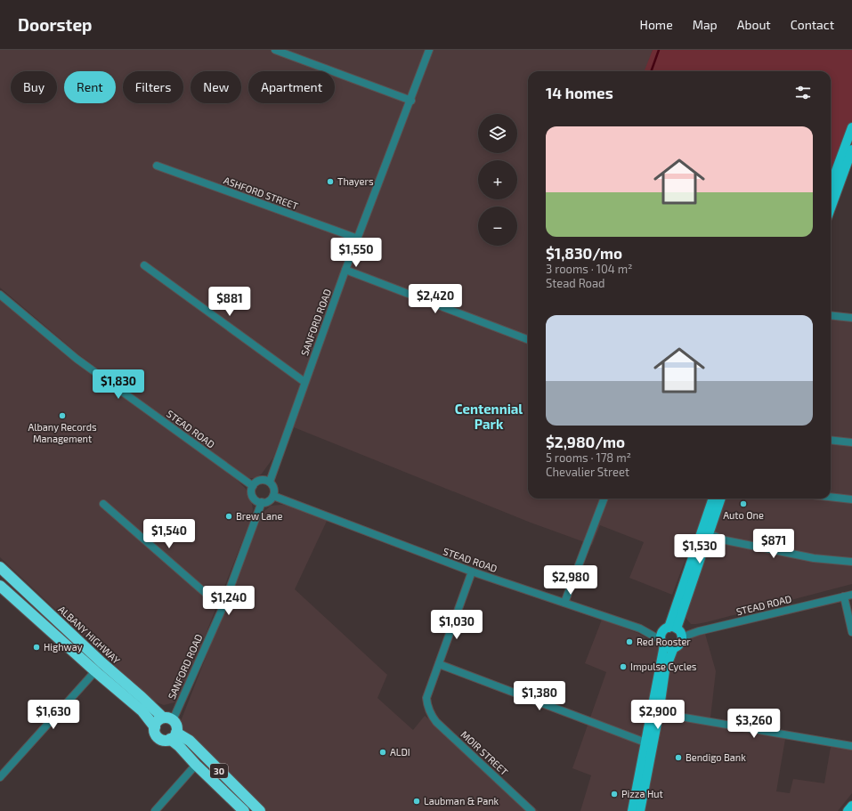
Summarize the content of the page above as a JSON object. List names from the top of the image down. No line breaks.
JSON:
{"streets":{"highway":["ALBANY HIGHWAY","30"],"street":["ASHFORD STREET","SANFORD ROAD","STEAD ROAD","MOIR STREET"]},"crossings":[["ASHFORD STREET","SANFORD ROAD"],["SANFORD ROAD","STEAD ROAD"],["SANFORD ROAD","ALBANY HIGHWAY"],["SANFORD ROAD","30"],["ALBANY HIGHWAY","30"]],"districts":["Centennial Park"],"places":["Thayers","Albany Records Management","Auto One","Brew Lane","Red Rooster","Highway","Impulse Cycles","ALDI","Bendigo Bank","Pizza Hut","Laubman & Pank"],"page":{"header":"Doorstep","nav":["Home","Map","About","Contact"],"chip":["Buy","Rent","Filters","New","Apartment"],"heading":"14 homes","map_buttons":["+","−"],"list":[{"name":"$1,830/mo","note":"3 rooms · 104 m² · Stead Road"},{"name":"$2,980/mo","note":"5 rooms · 178 m² · Chevalier Street"}],"price":["$1,550","$2,420","$881","$1,830","$1,540","$871","$1,530","$2,980","$1,240","$1,030","$1,380","$1,630","$2,900","$3,260"]}}
